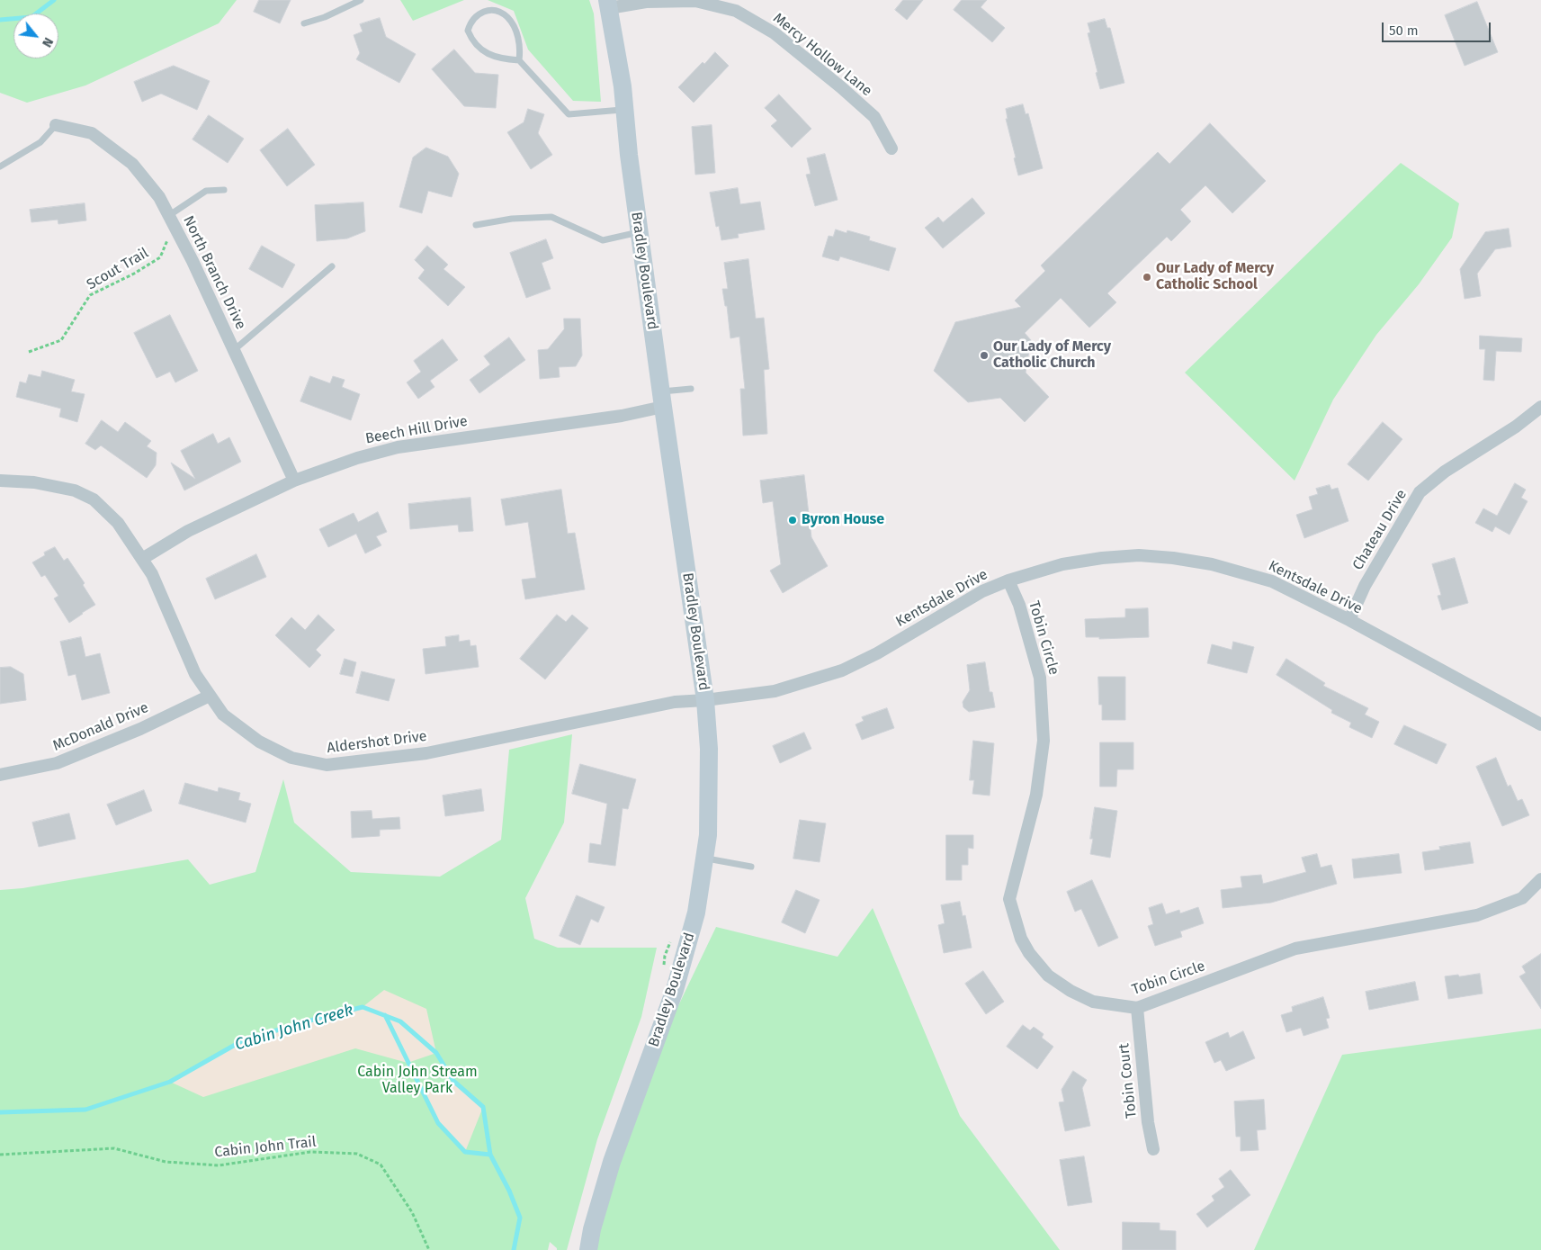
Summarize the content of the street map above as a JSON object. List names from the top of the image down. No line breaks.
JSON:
{"streets":{"main road":["Bradley Boulevard"],"street":["Mercy Hollow Lane","North Branch Drive","Beech Hill Drive","Chateau Drive","Kentsdale Drive","Tobin Circle","McDonald Drive","Aldershot Drive","Tobin Court"],"path":["Scout Trail","Cabin John Trail"]},"crossings":[["Mercy Hollow Lane","Bradley Boulevard"],["Bradley Boulevard","Beech Hill Drive"],["Bradley Boulevard","Kentsdale Drive"],["Bradley Boulevard","Aldershot Drive"],["North Branch Drive","Beech Hill Drive"],["Beech Hill Drive","Aldershot Drive"],["Chateau Drive","Kentsdale Drive"],["Kentsdale Drive","Tobin Circle"],["Kentsdale Drive","Aldershot Drive"],["Tobin Circle","Tobin Court"],["McDonald Drive","Aldershot Drive"]],"water":["Cabin John Creek"],"parks":["Cabin John Stream Valley Park"],"places":["Our Lady of Mercy Catholic School","Our Lady of Mercy Catholic Church","Byron House"],"scale_bar":"50 m","north":"bottom right"}
